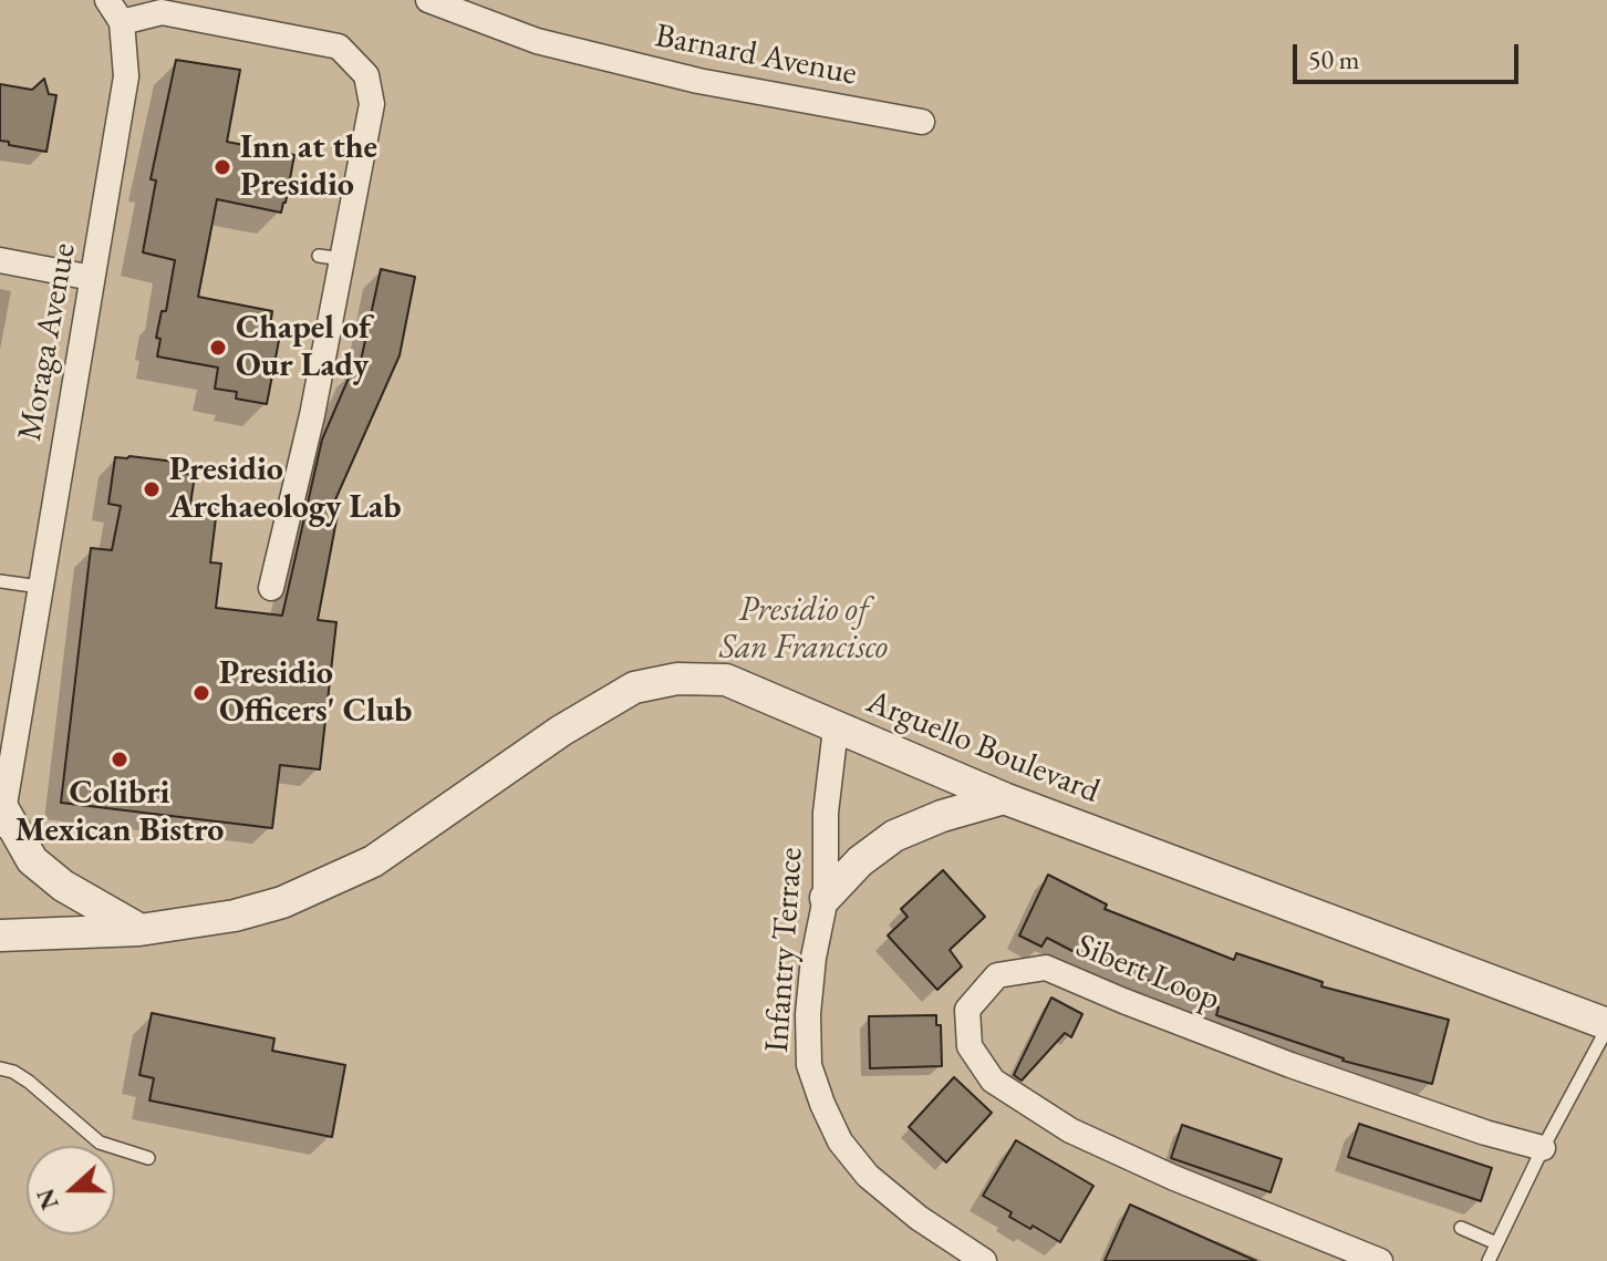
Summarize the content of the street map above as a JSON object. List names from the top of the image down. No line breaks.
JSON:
{"streets":{"street":["Barnard Avenue","Moraga Avenue","Arguello Boulevard","Infantry Terrace","Sibert Loop"]},"crossings":[["Arguello Boulevard","Infantry Terrace"]],"parks":["Presidio of San Francisco"],"places":["Inn at the Presidio","Chapel of Our Lady","Presidio Archaeology Lab","Presidio Officers' Club","Colibri Mexican Bistro"],"scale_bar":"50 m","north":"left"}
